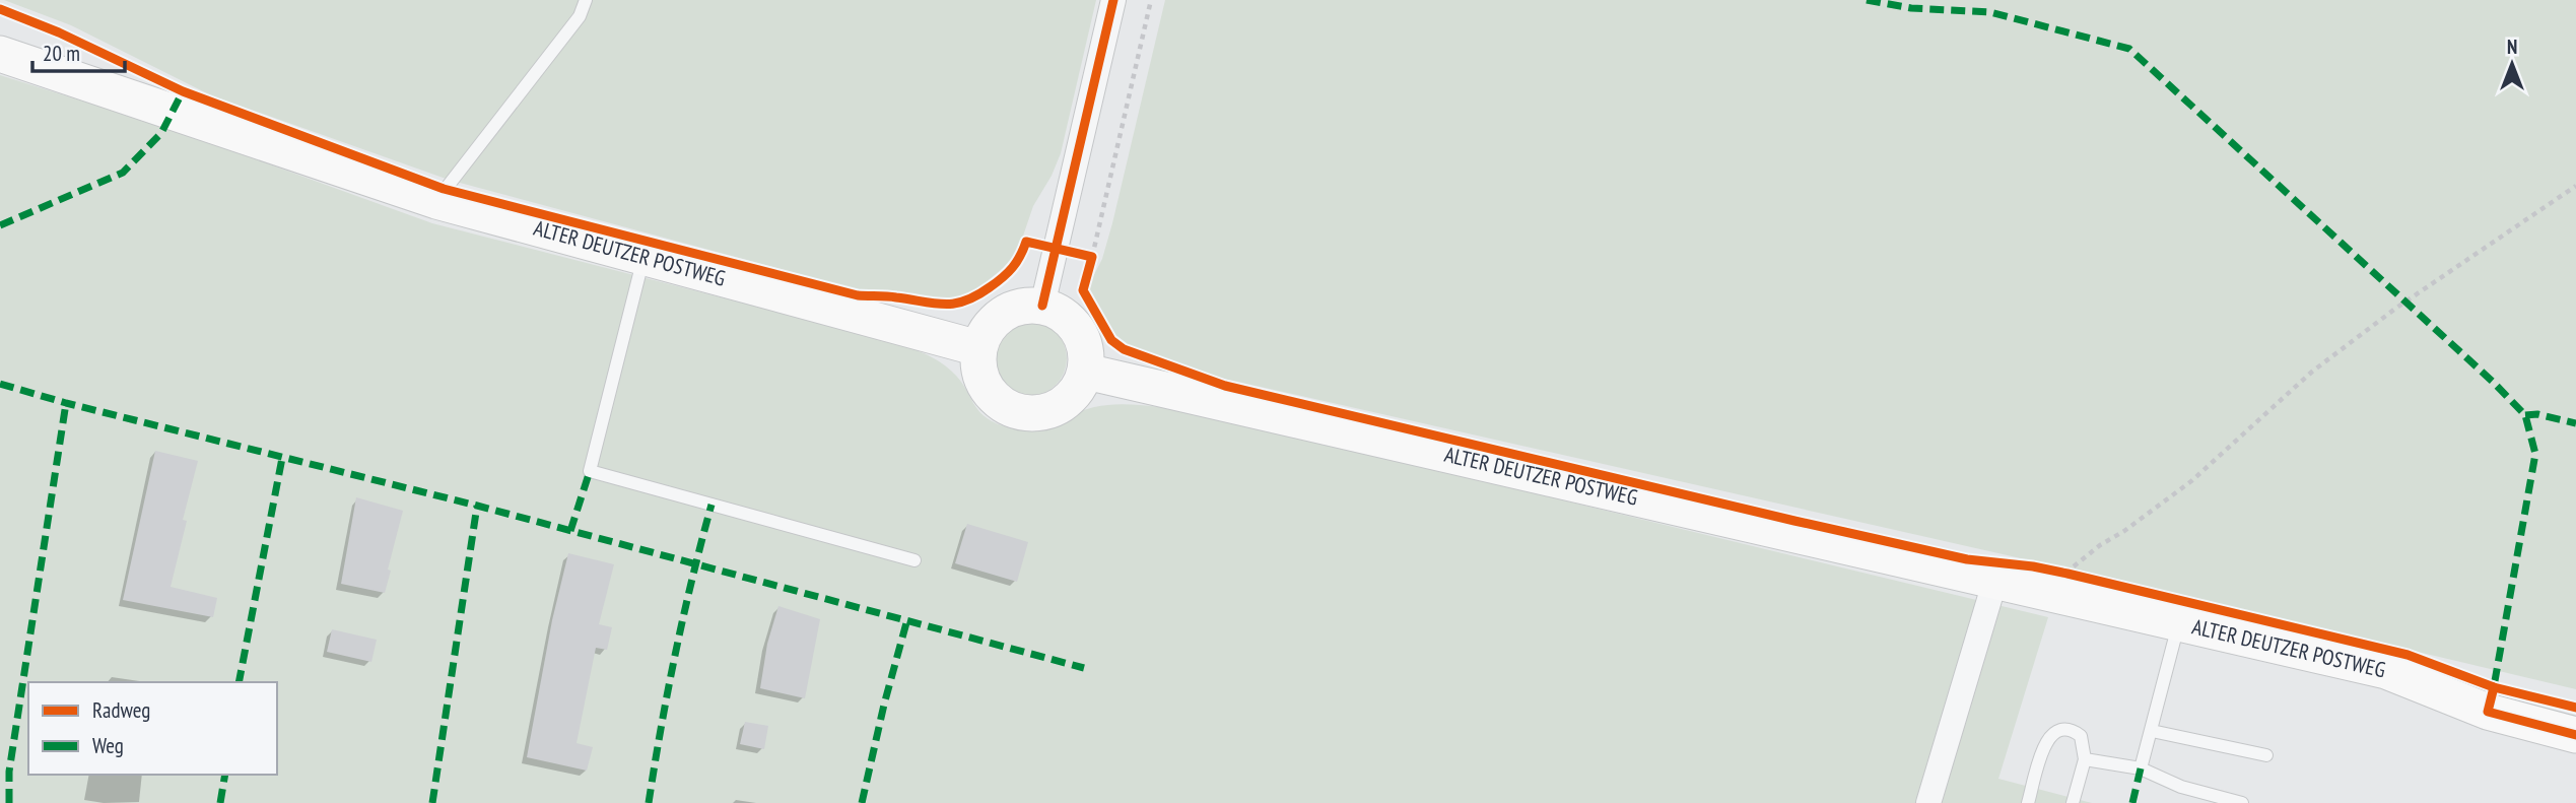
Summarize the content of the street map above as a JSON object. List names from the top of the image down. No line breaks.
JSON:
{"streets":{"street":["ALTER DEUTZER POSTWEG"]},"legend":["Radweg","Weg"],"scale_bar":"20 m","north":"top"}
